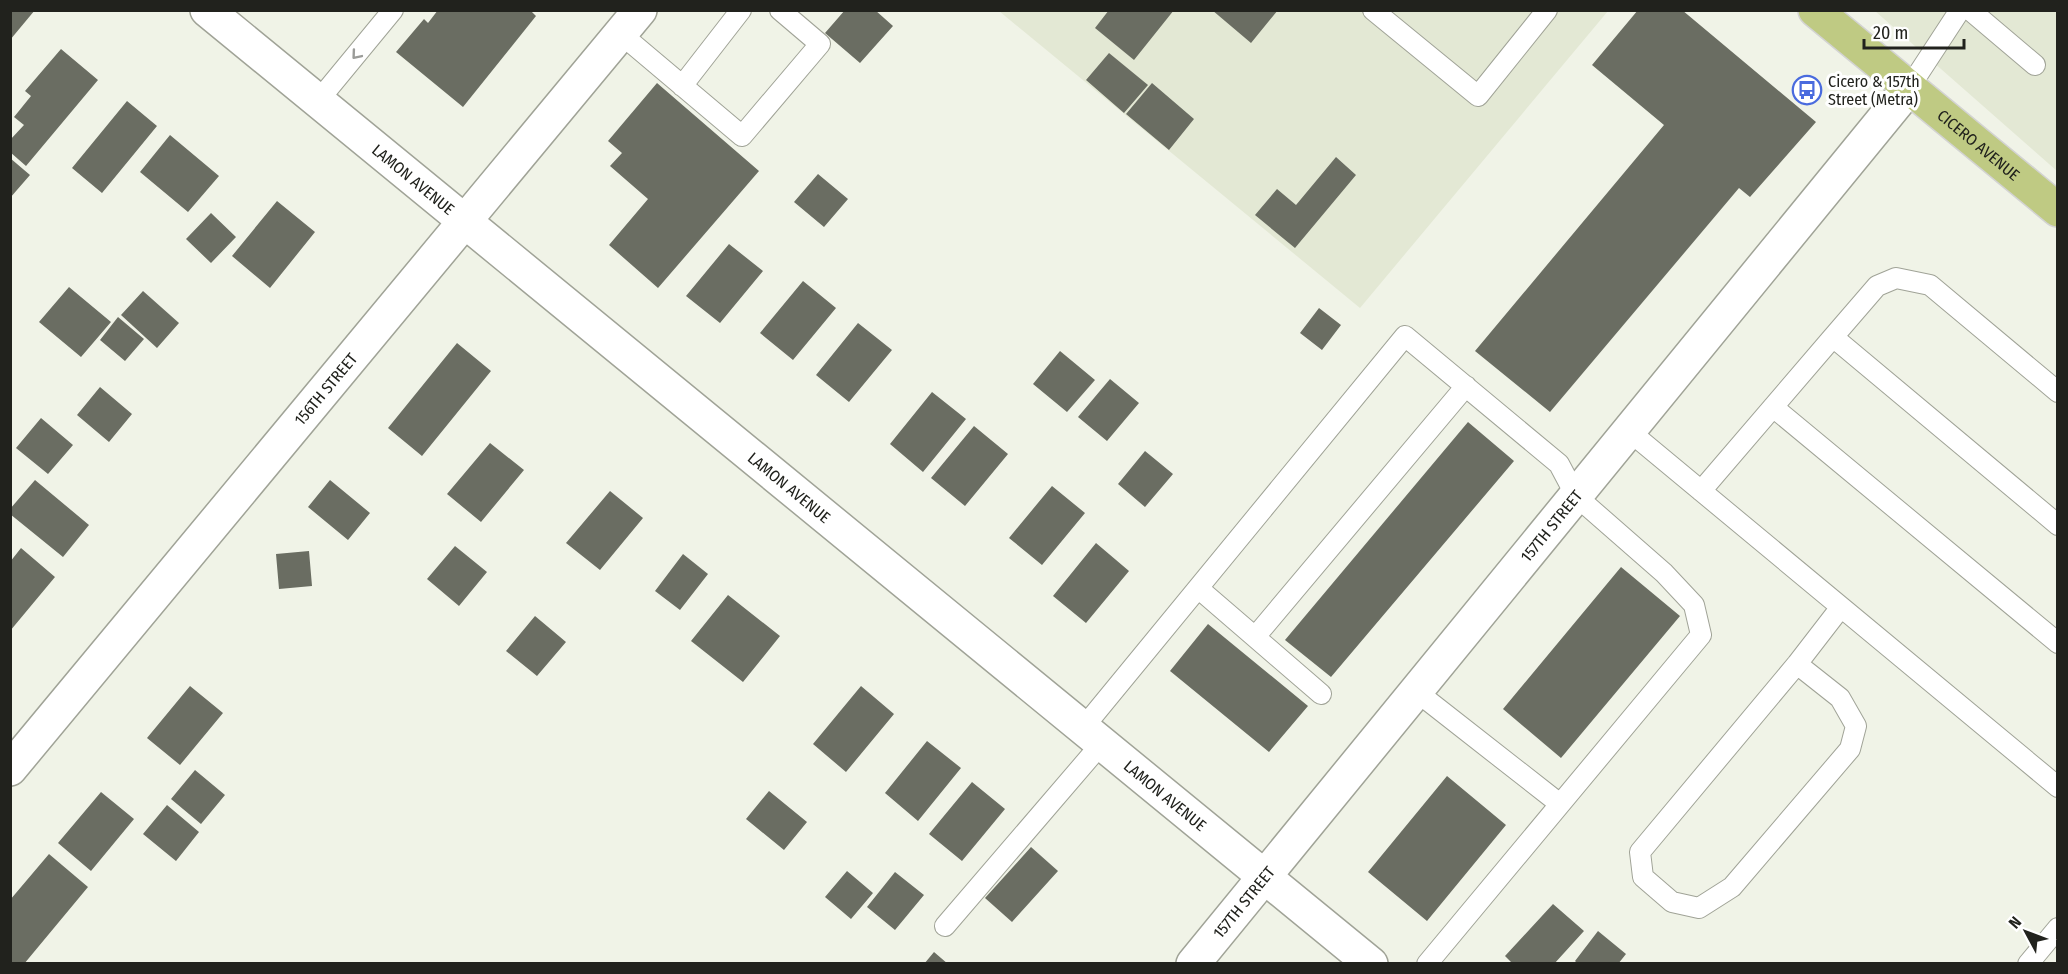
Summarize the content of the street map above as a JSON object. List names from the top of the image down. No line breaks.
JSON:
{"streets":{"main road":["CICERO AVENUE"],"street":["LAMON AVENUE","156TH STREET","157TH STREET"]},"crossings":[["CICERO AVENUE","157TH STREET"],["LAMON AVENUE","156TH STREET"],["LAMON AVENUE","157TH STREET"]],"places":{"bus stop":["Cicero & 157th Street (Metra)"]},"scale_bar":"20 m","north":"top left"}
